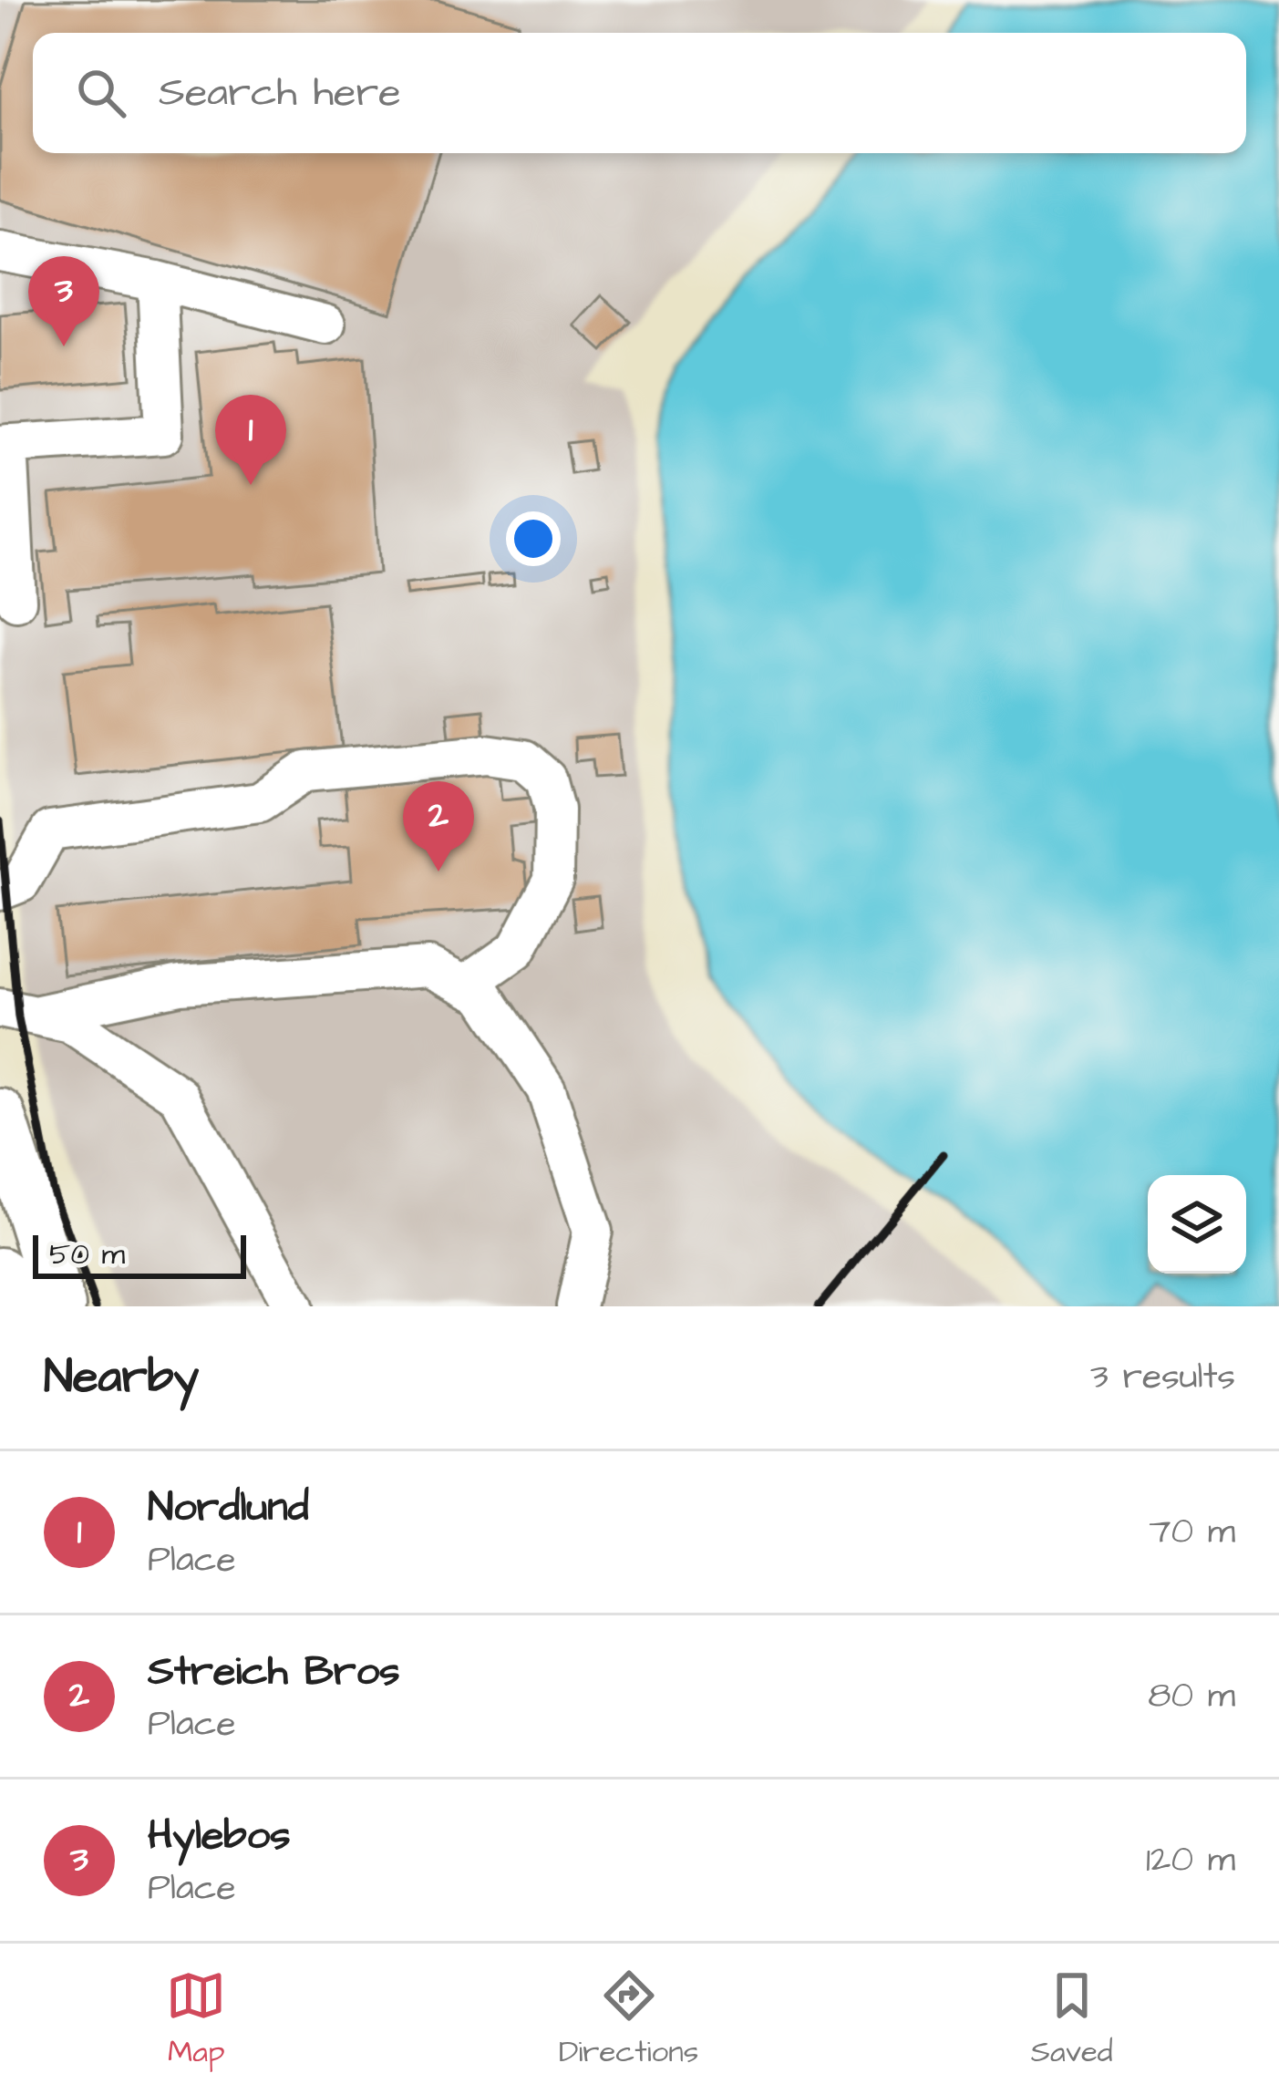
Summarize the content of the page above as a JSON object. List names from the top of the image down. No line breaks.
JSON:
{"scale_bar":"50 m","page":{"search":"Search here","pins":["3","1","2"],"scale":"50 m","heading":["Nearby","3 results"],"list":[{"mark":"1","name":"Nordlund","note":"Place","value":"70 m"},{"mark":"2","name":"Streich Bros","note":"Place","value":"80 m"},{"mark":"3","name":"Hylebos","note":"Place","value":"120 m"}],"nav":["Map","Directions","Saved"]}}
